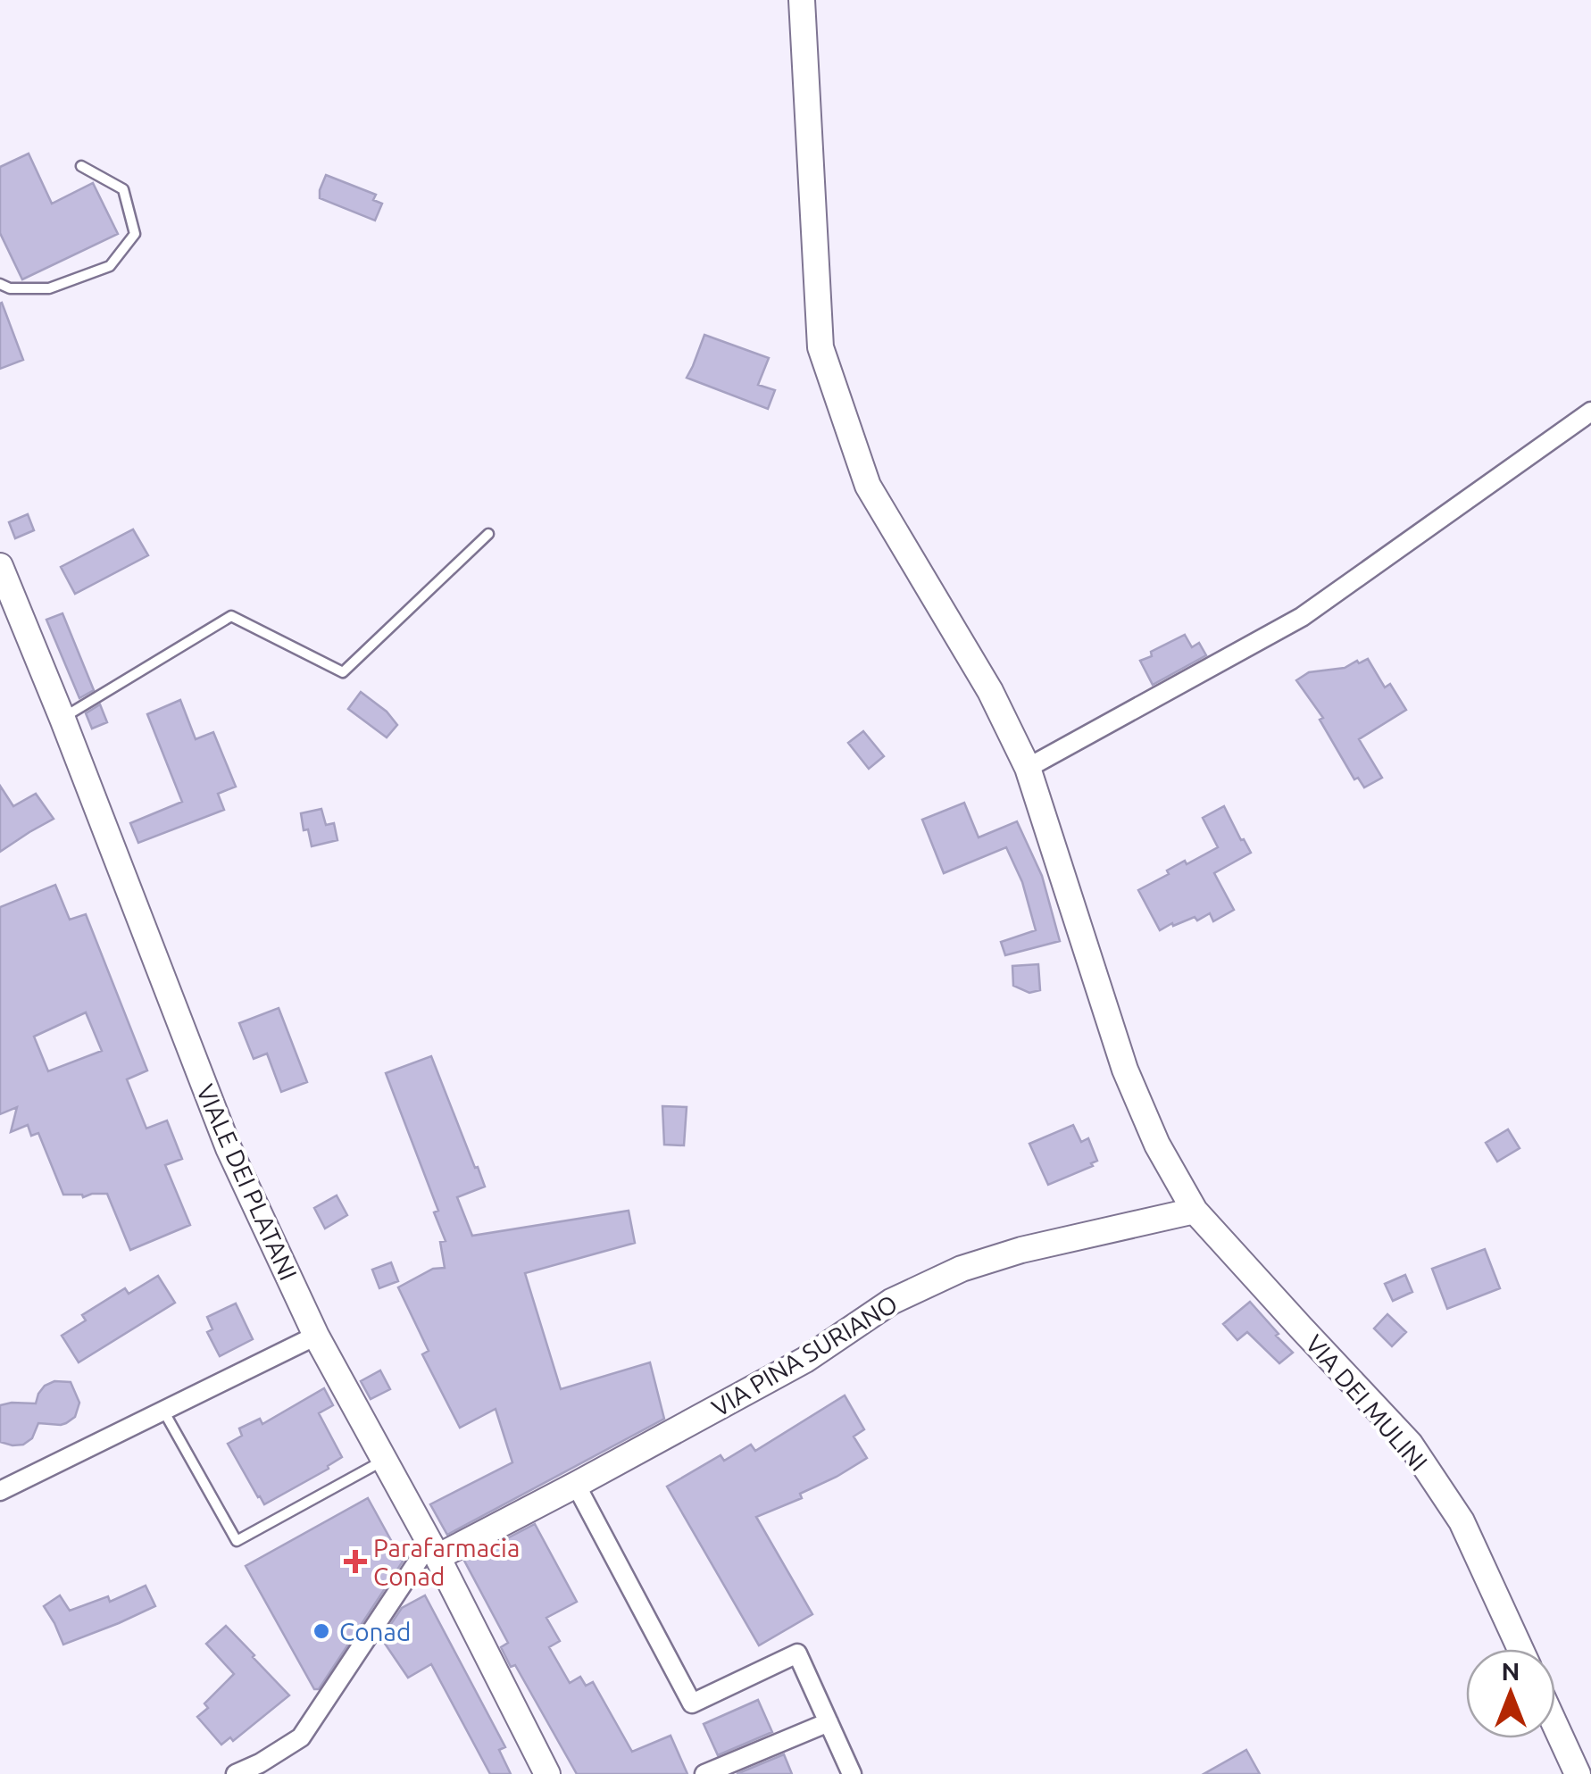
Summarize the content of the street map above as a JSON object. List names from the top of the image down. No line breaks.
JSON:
{"streets":{"street":["VIALE DEI PLATANI","VIA PINA SURIANO","VIA DEI MULINI"]},"crossings":[["VIALE DEI PLATANI","VIA PINA SURIANO"],["VIA PINA SURIANO","VIA DEI MULINI"]],"places":{"health":["Parafarmacia Conad"],"other":["Conad"]},"north":"top"}
